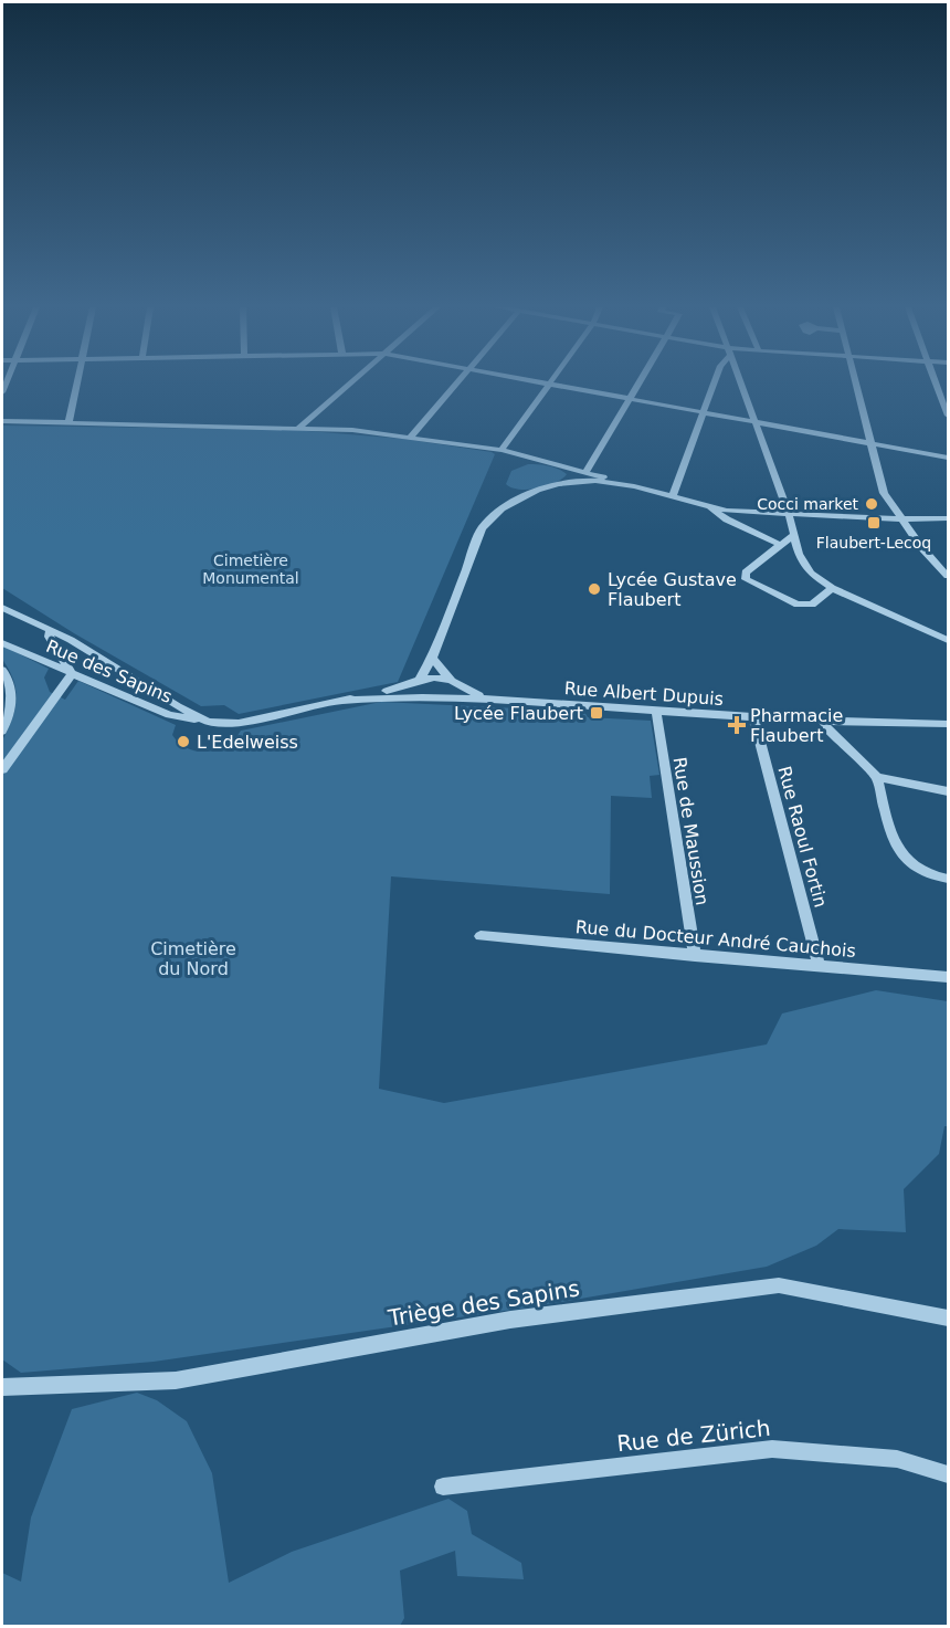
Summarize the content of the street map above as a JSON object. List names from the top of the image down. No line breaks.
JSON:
{"streets":{"street":["Rue des Sapins","Rue Albert Dupuis","Rue de Maussion","Rue Raoul Fortin","Rue du Docteur André Cauchois","Triège des Sapins","Rue de Zürich"]},"crossings":[["Rue des Sapins","Rue Albert Dupuis"],["Rue Albert Dupuis","Rue de Maussion"],["Rue Albert Dupuis","Rue Raoul Fortin"],["Rue de Maussion","Rue du Docteur André Cauchois"],["Rue Raoul Fortin","Rue du Docteur André Cauchois"]],"parks":["Cimetière Monumental","Cimetière du Nord"],"places":{"other":["Cocci market","Lycée Gustave Flaubert","L'Edelweiss"],"transit":["Flaubert-Lecoq","Lycée Flaubert"],"health":["Pharmacie Flaubert"]}}
